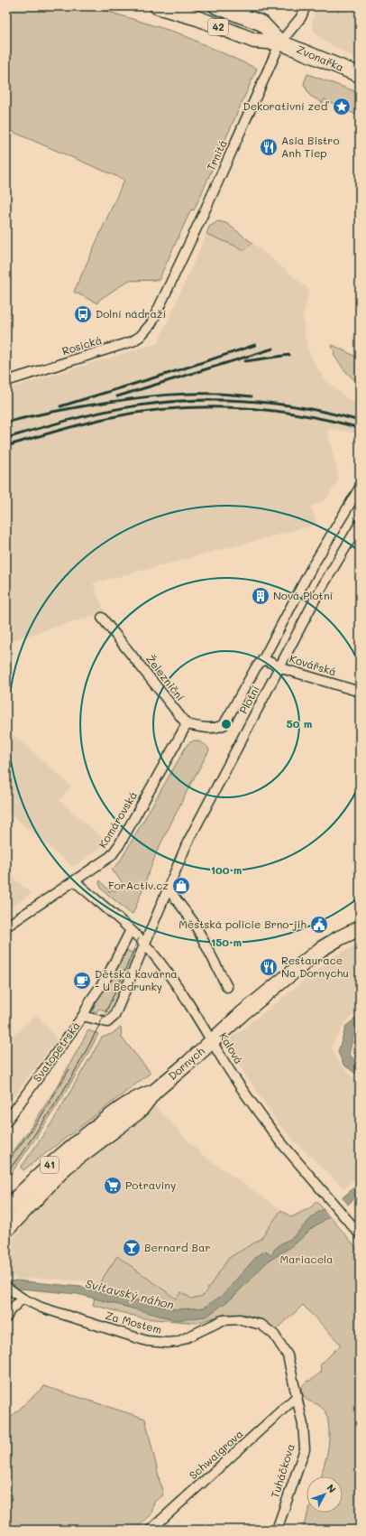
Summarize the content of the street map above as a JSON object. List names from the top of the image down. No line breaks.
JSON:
{"streets":{"main road":["42","Zvonařka","Dornych","41"],"street":["Trnitá","Rosická","Kovářská","Železniční","Plotní","Komárovská","Kalová","Svatopetrská","Za Mostem","Schwaigrova","Tuháčkova"]},"crossings":[["42","Zvonařka"],["42","Trnitá"],["Zvonařka","Trnitá"],["Trnitá","Rosická"],["Kovářská","Plotní"],["Železniční","Plotní"],["Železniční","Komárovská"],["Plotní","Komárovská"],["Plotní","Svatopetrská"],["Komárovská","Kalová"],["Kalová","Svatopetrská"],["Kalová","Dornych"],["Dornych","41"],["Za Mostem","Schwaigrova"],["Za Mostem","Tuháčkova"],["Schwaigrova","Tuháčkova"]],"water":["Svitavský náhon"],"parks":["Mariacela"],"places":{"place":["Dekorativní zeď"],"restaurant":["Asia Bistro Anh Tiep","Restaurace Na Dornychu"],"bus stop":["Dolní nádraží"],"building":["Nová Plotní"],"shop":["ForActiv.cz"],"public building":["Městská policie Brno-jih"],"cafe":["Dětská kavárna - U Bedrunky"],"supermarket":["Potraviny"],"bar":["Bernard Bar"]},"north":"top right","rings":["50 m","100 m","150 m"]}
